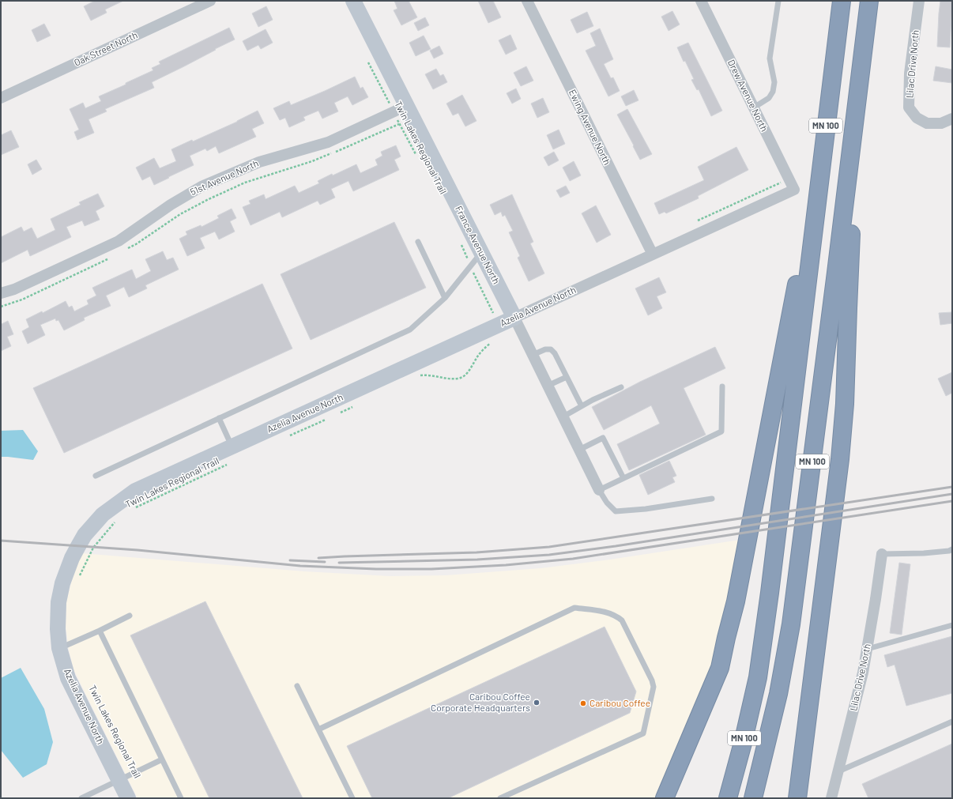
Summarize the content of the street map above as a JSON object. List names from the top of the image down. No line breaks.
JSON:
{"streets":{"highway":["MN 100"],"street":["Oak Street North","Lilac Drive North","Drew Avenue North","Ewing Avenue North","51st Avenue North","France Avenue North","Azelia Avenue North"],"path":["Twin Lakes Regional Trail"]},"crossings":[["Drew Avenue North","Azelia Avenue North"],["Ewing Avenue North","Azelia Avenue North"],["Twin Lakes Regional Trail","51st Avenue North"],["Twin Lakes Regional Trail","France Avenue North"],["51st Avenue North","France Avenue North"],["France Avenue North","Azelia Avenue North"]],"places":["Caribou Coffee Corporate Headquarters","Caribou Coffee"]}
